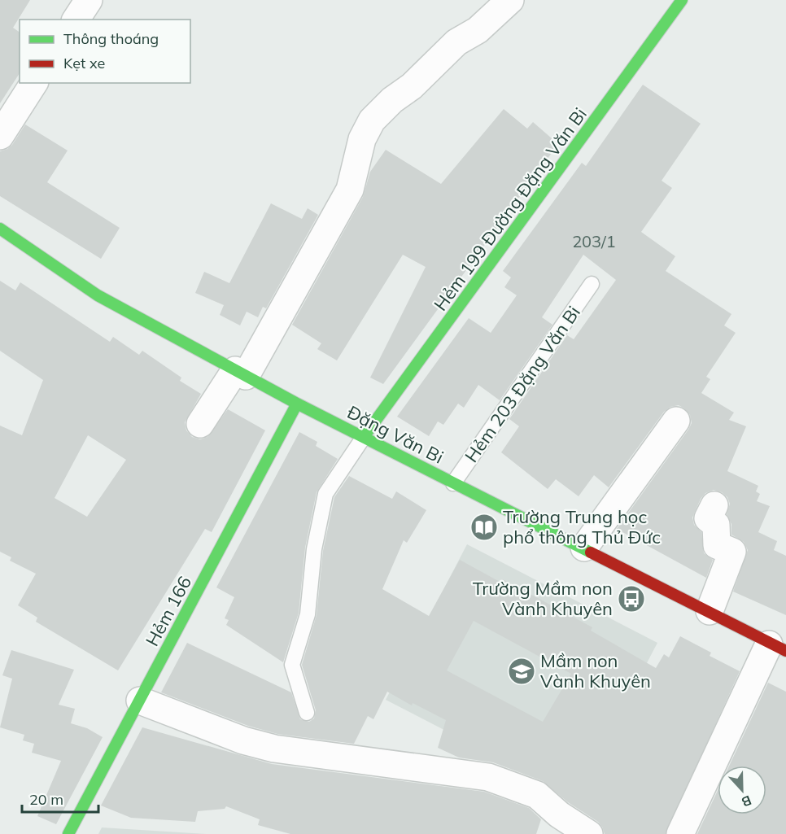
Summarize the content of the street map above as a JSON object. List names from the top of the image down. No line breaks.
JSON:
{"streets":{"street":["Hẻm 199 Đường Đặng Văn Bi","Đặng Văn Bi","Hẻm 166"],"lane":["Hẻm 203 Đặng Văn Bi"]},"crossings":[["Hẻm 199 Đường Đặng Văn Bi","Đặng Văn Bi"],["Hẻm 203 Đặng Văn Bi","Đặng Văn Bi"],["Đặng Văn Bi","Hẻm 166"]],"places":{"library":["Trường Trung học phổ thông Thủ Đức"],"bus stop":["Trường Mầm non Vành Khuyên"],"school or university":["Mầm non Vành Khuyên"]},"house_numbers":["203/1"],"legend":["Thông thoáng","Kẹt xe"],"scale_bar":"20 m","north":"bottom"}
